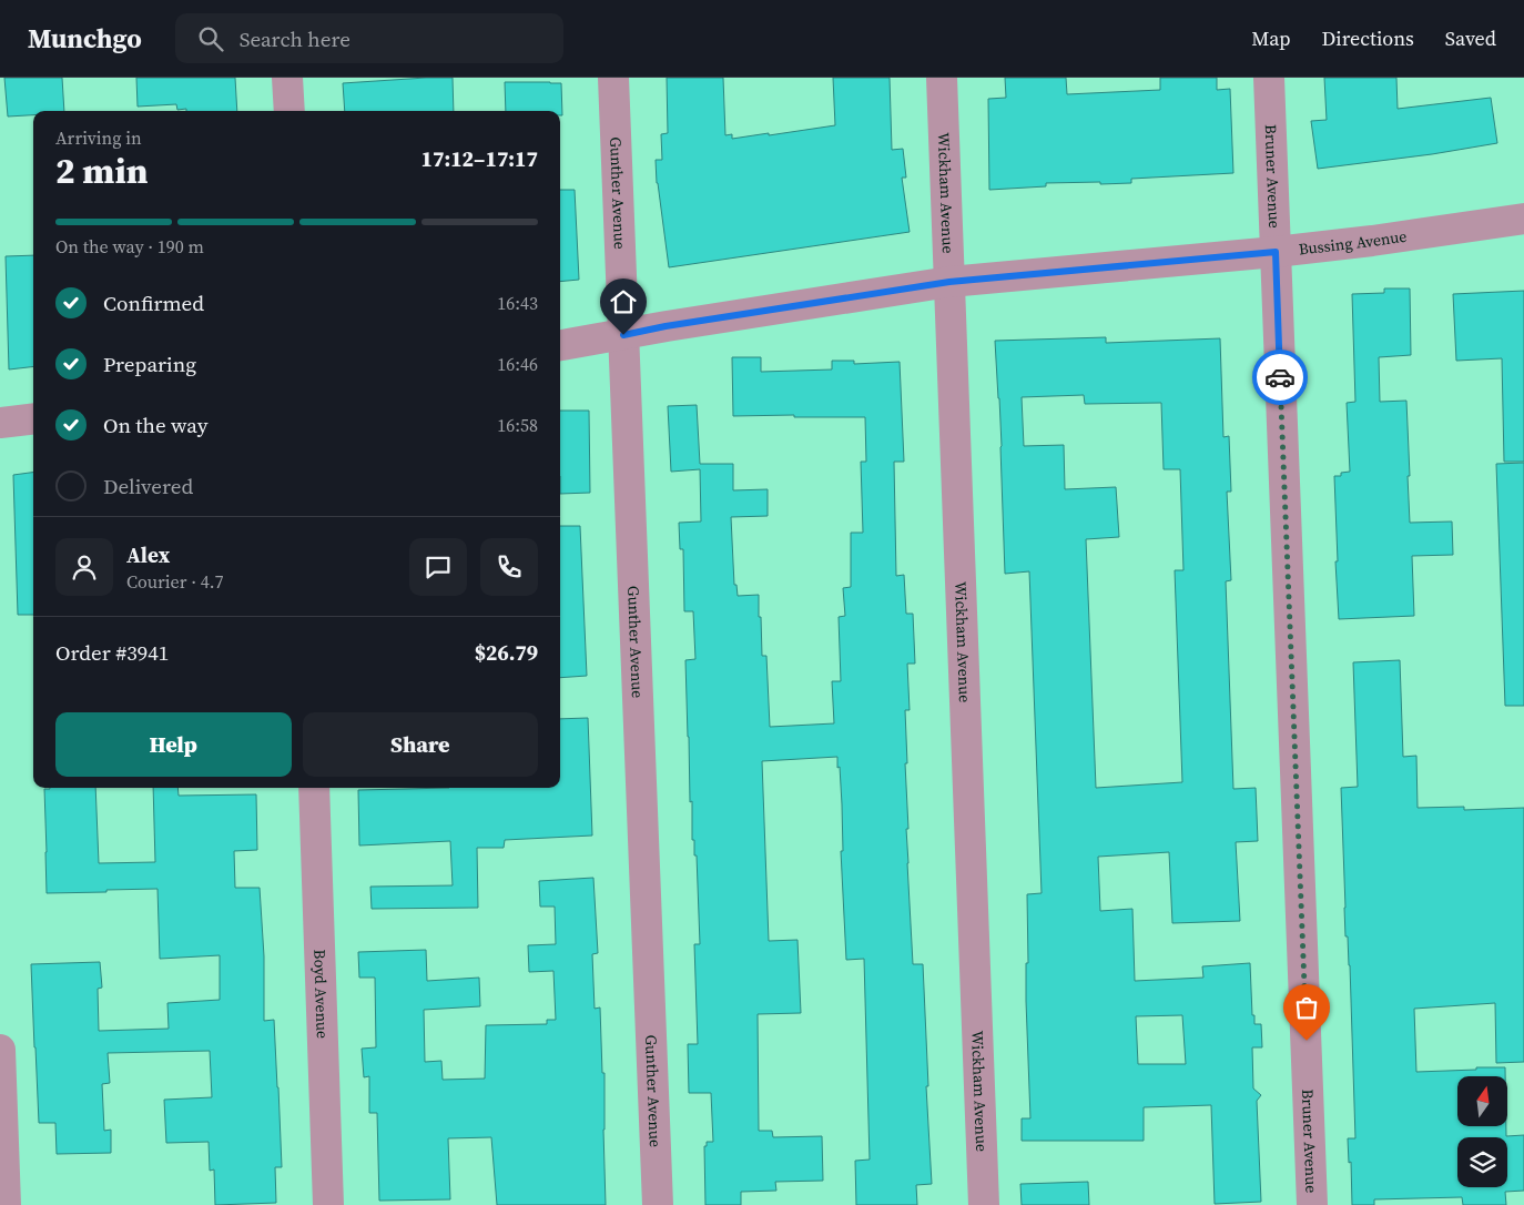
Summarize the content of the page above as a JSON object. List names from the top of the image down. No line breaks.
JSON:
{"streets":{"street":["Bruner Avenue","Gunther Avenue","Wickham Avenue","Bussing Avenue","Boyd Avenue"]},"crossings":[["Bruner Avenue","Bussing Avenue"],["Gunther Avenue","Bussing Avenue"],["Wickham Avenue","Bussing Avenue"]],"north":"top","page":{"header":"Munchgo","search":"Search here","nav":["Map","Directions","Saved"],"heading":["2 min","Arriving in","17:12–17:17"],"panel":["Alex","Courier · 4.7","Order #3941","$26.79"],"bar":"On the way · 190 m","list":[["Confirmed","16:43"],["Preparing","16:46"],["On the way","16:58"],"Delivered"],"buttons":["Help","Share"]}}
